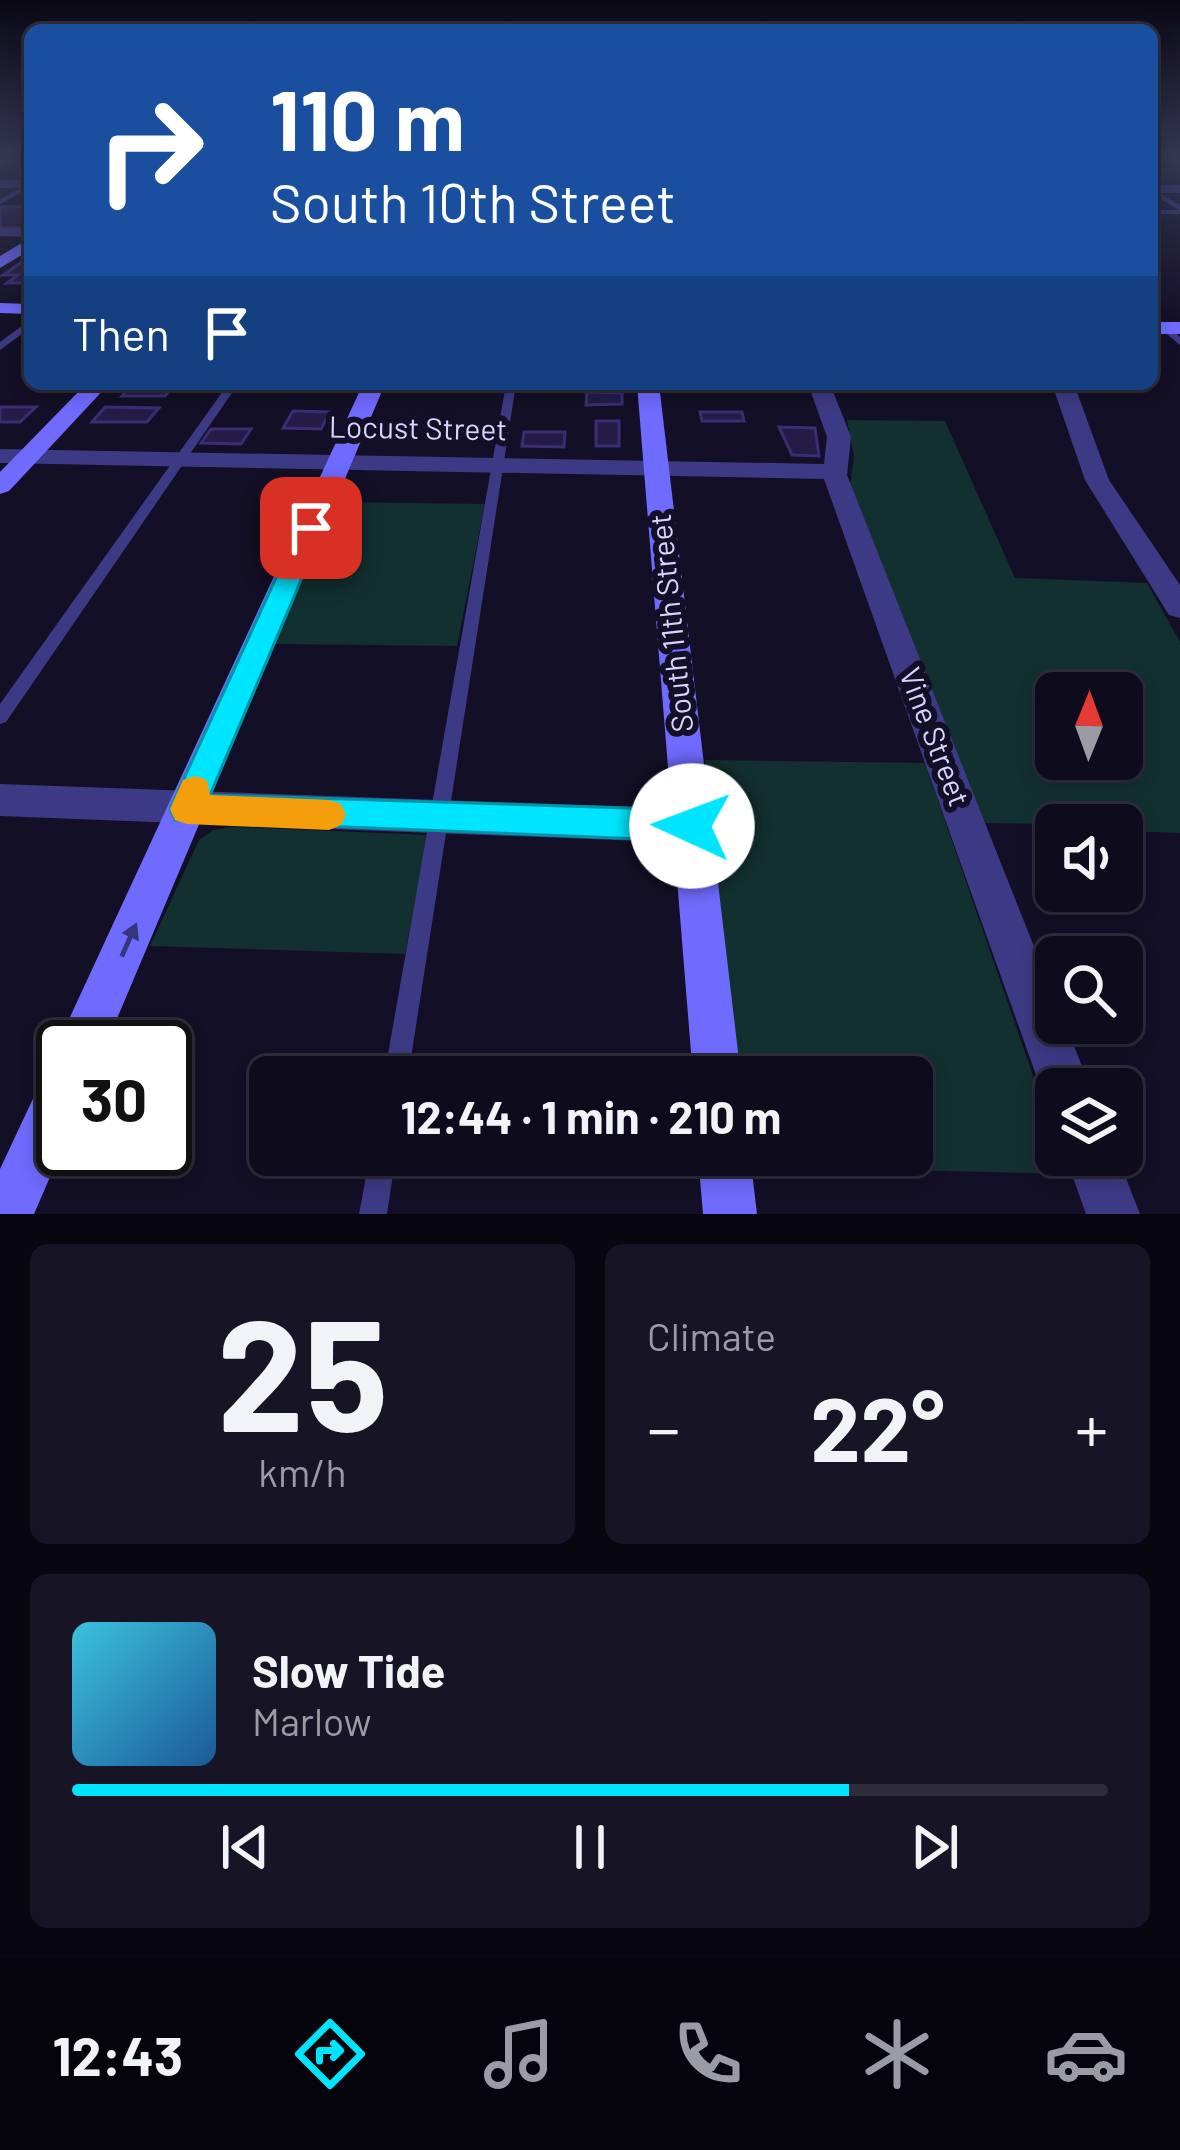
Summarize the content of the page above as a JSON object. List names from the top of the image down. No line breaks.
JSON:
{"streets":{"main road":["South 11th Street"],"street":["Locust Street","Vine Street"]},"crossings":[["Locust Street","South 11th Street"],["Locust Street","Vine Street"]],"north":"top","page":{"turn":["110 m","South 10th Street"],"then":"Then","limit":"30","trip":"12:44 · 1 min · 210 m","tile":[["25","km/h"],"Climate"],"heat":["−","22°","+"],"song":["Slow Tide","Marlow"],"tabs":"12:43"}}
